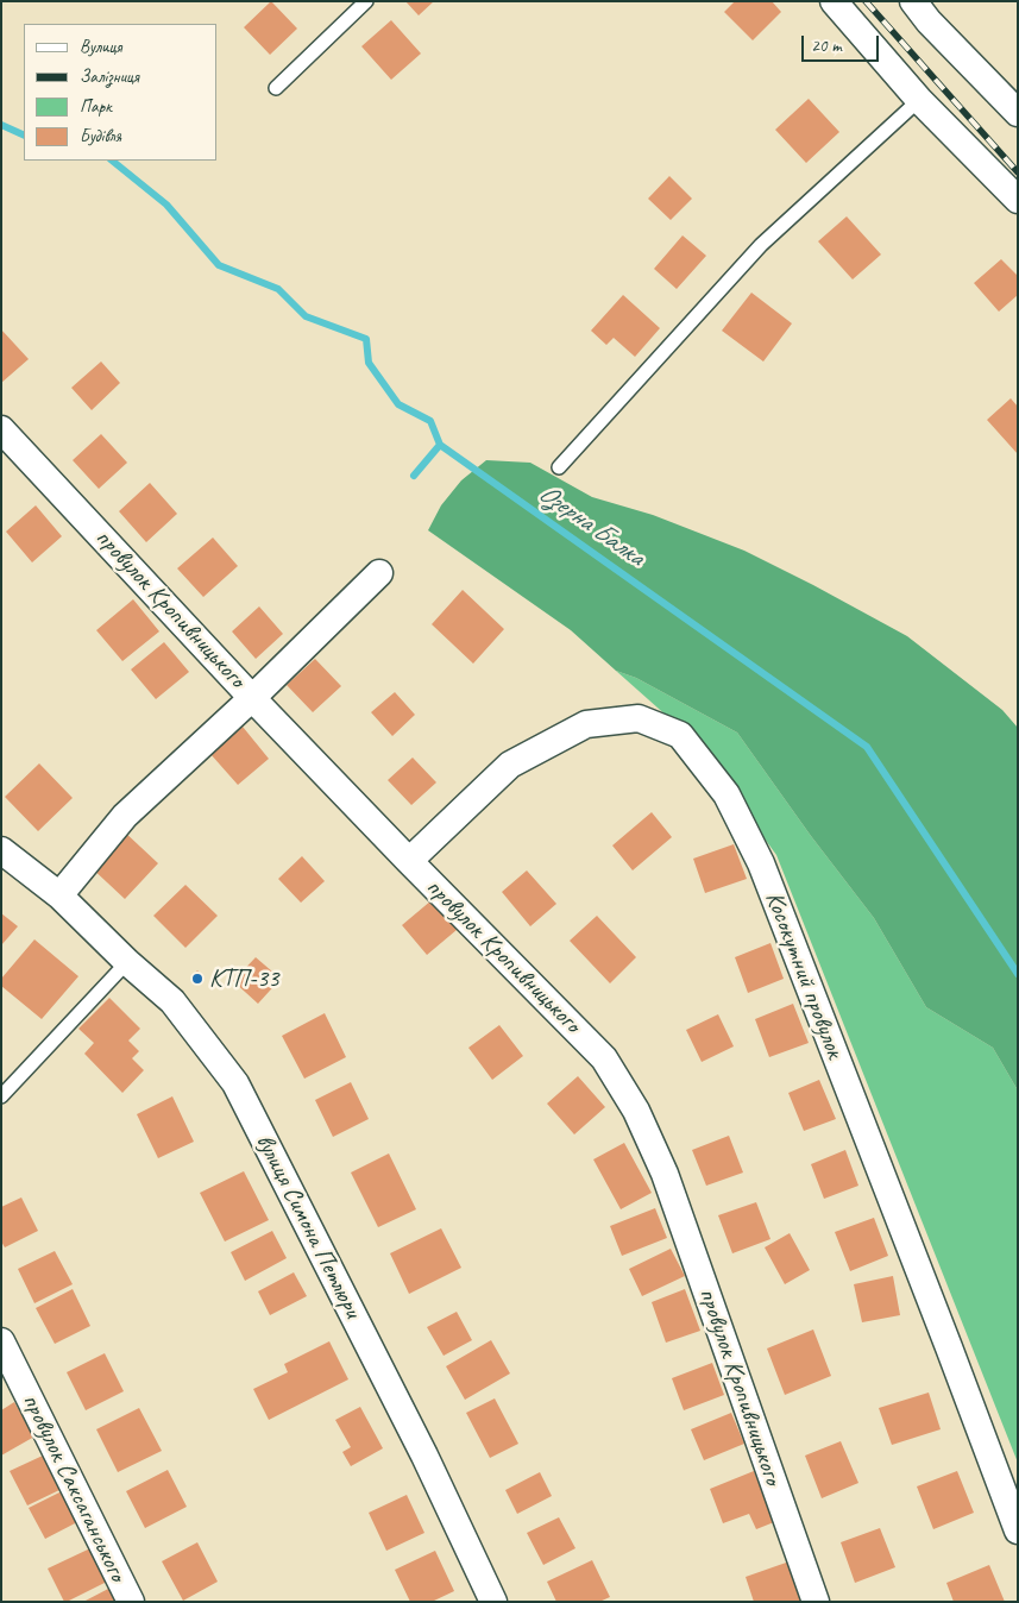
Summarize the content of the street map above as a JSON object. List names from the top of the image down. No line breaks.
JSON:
{"streets":{"street":["провулок Кропивницького","Косокутний провулок","вулиця Симона Петлюри","провулок Саксаганського"]},"crossings":[["провулок Кропивницького","Косокутний провулок"]],"water":["Озерна Балка"],"places":["КТП-33"],"legend":["Вулиця","Залізниця","Парк","Будівля"],"scale_bar":"20 m"}
